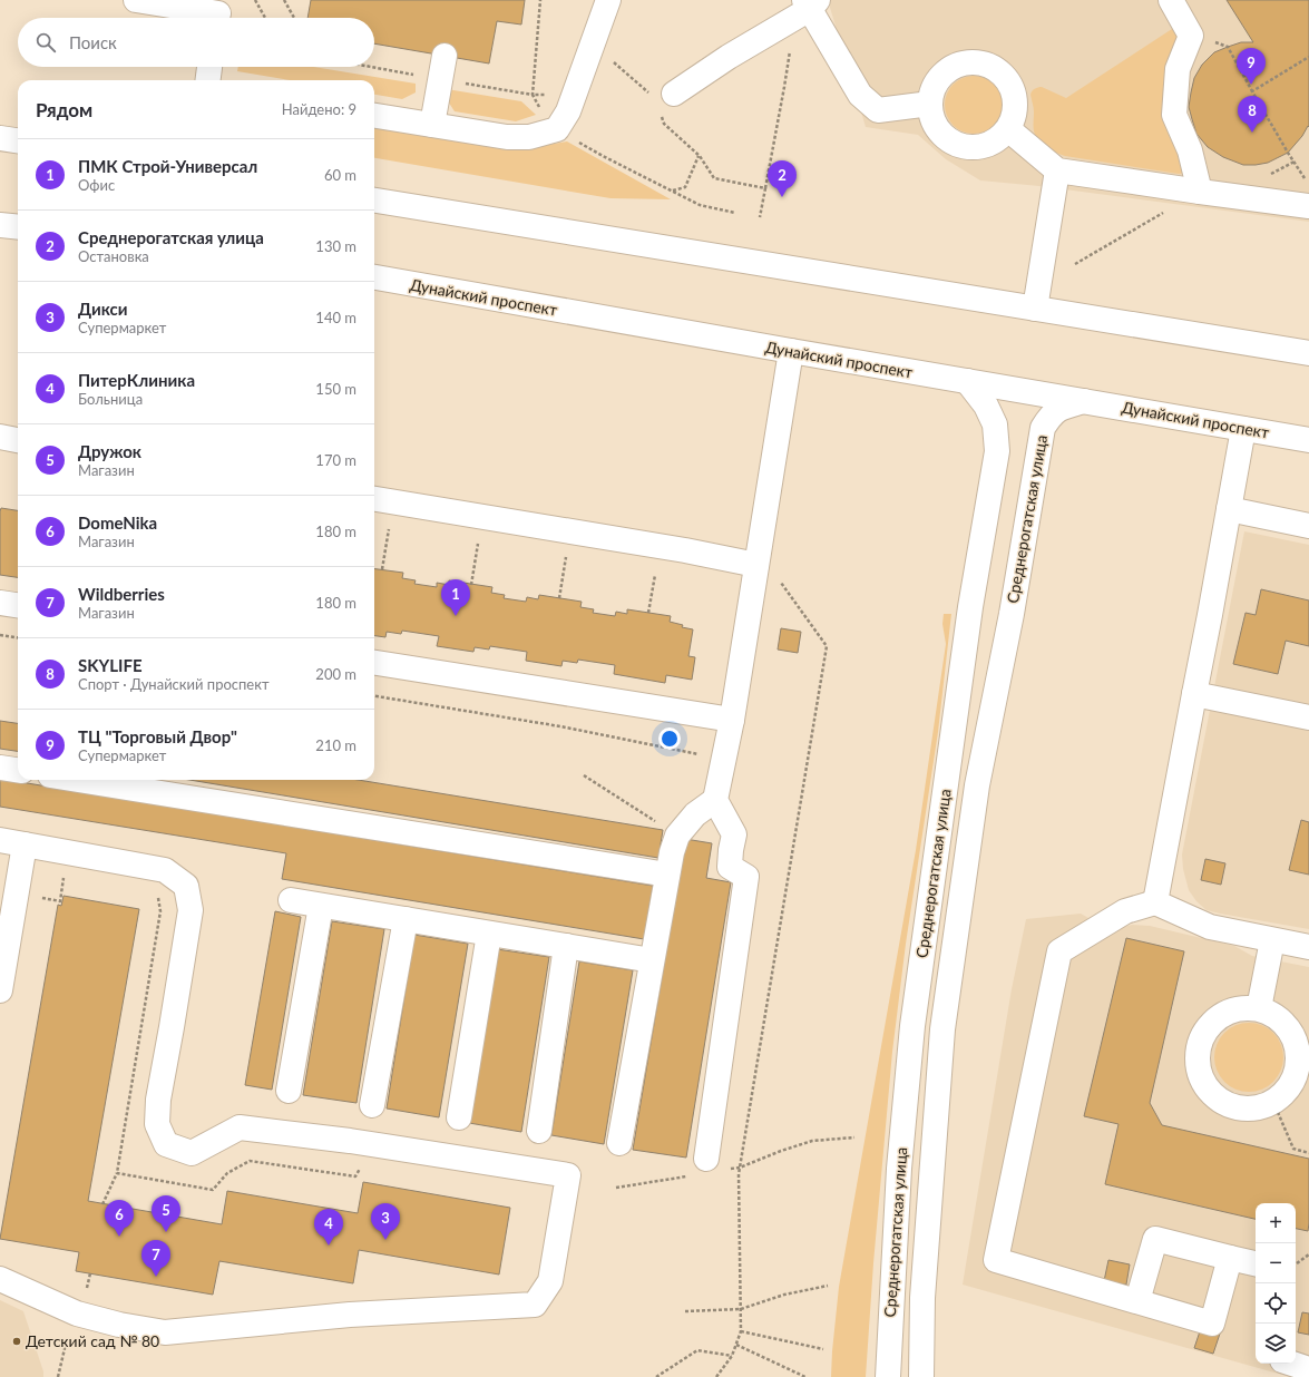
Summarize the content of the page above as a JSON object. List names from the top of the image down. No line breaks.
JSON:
{"streets":{"street":["Дунайский проспект","Среднерогатская улица"]},"crossings":[["Дунайский проспект","Среднерогатская улица"]],"places":["Детский сад № 80"],"page":{"search":"Поиск","pins":["9","8","2","1","5","6","3","4","7"],"heading":["Рядом","Найдено: 9"],"list":[{"mark":"1","name":"ПМК Строй-Универсал","note":"Офис","value":"60 m"},{"mark":"2","name":"Среднерогатская улица","note":"Остановка","value":"130 m"},{"mark":"3","name":"Дикси","note":"Супермаркет","value":"140 m"},{"mark":"4","name":"ПитерКлиника","note":"Больница","value":"150 m"},{"mark":"5","name":"Дружок","note":"Магазин","value":"170 m"},{"mark":"6","name":"DomeNika","note":"Магазин","value":"180 m"},{"mark":"7","name":"Wildberries","note":"Магазин","value":"180 m"},{"mark":"8","name":"SKYLIFE","note":"Спорт · Дунайский проспект","value":"200 m"},{"mark":"9","name":"ТЦ \"Торговый Двор\"","note":"Супермаркет","value":"210 m"}],"map_buttons":["+","−"]}}
